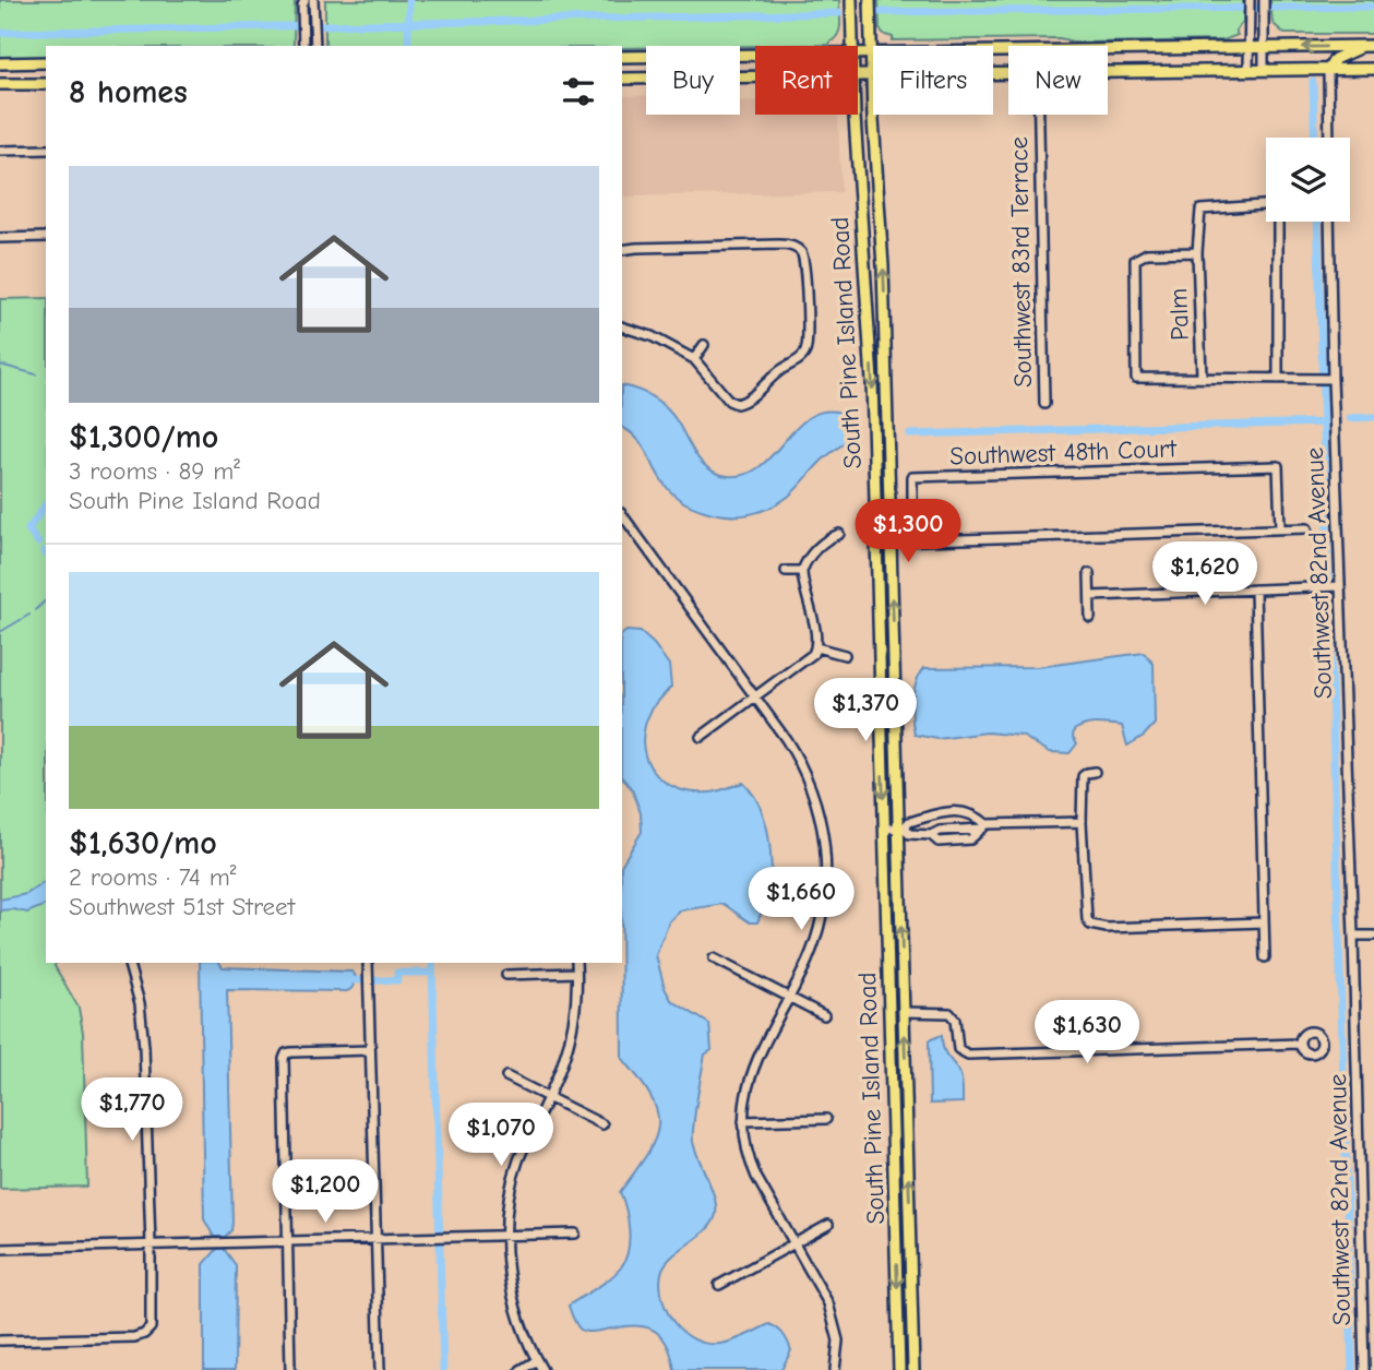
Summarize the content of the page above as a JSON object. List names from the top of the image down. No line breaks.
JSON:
{"streets":{"main road":["South Pine Island Road"],"street":["Southwest 83rd Terrace","Palm","Southwest 48th Court","Southwest 82nd Avenue"]},"page":{"chip":["Buy","Rent","Filters","New"],"heading":"8 homes","list":[{"name":"$1,300/mo","note":"3 rooms · 89 m² · South Pine Island Road"},{"name":"$1,630/mo","note":"2 rooms · 74 m² · Southwest 51st Street"}],"price":["$1,300","$1,620","$1,370","$1,660","$1,630","$1,770","$1,070","$1,200"]}}
